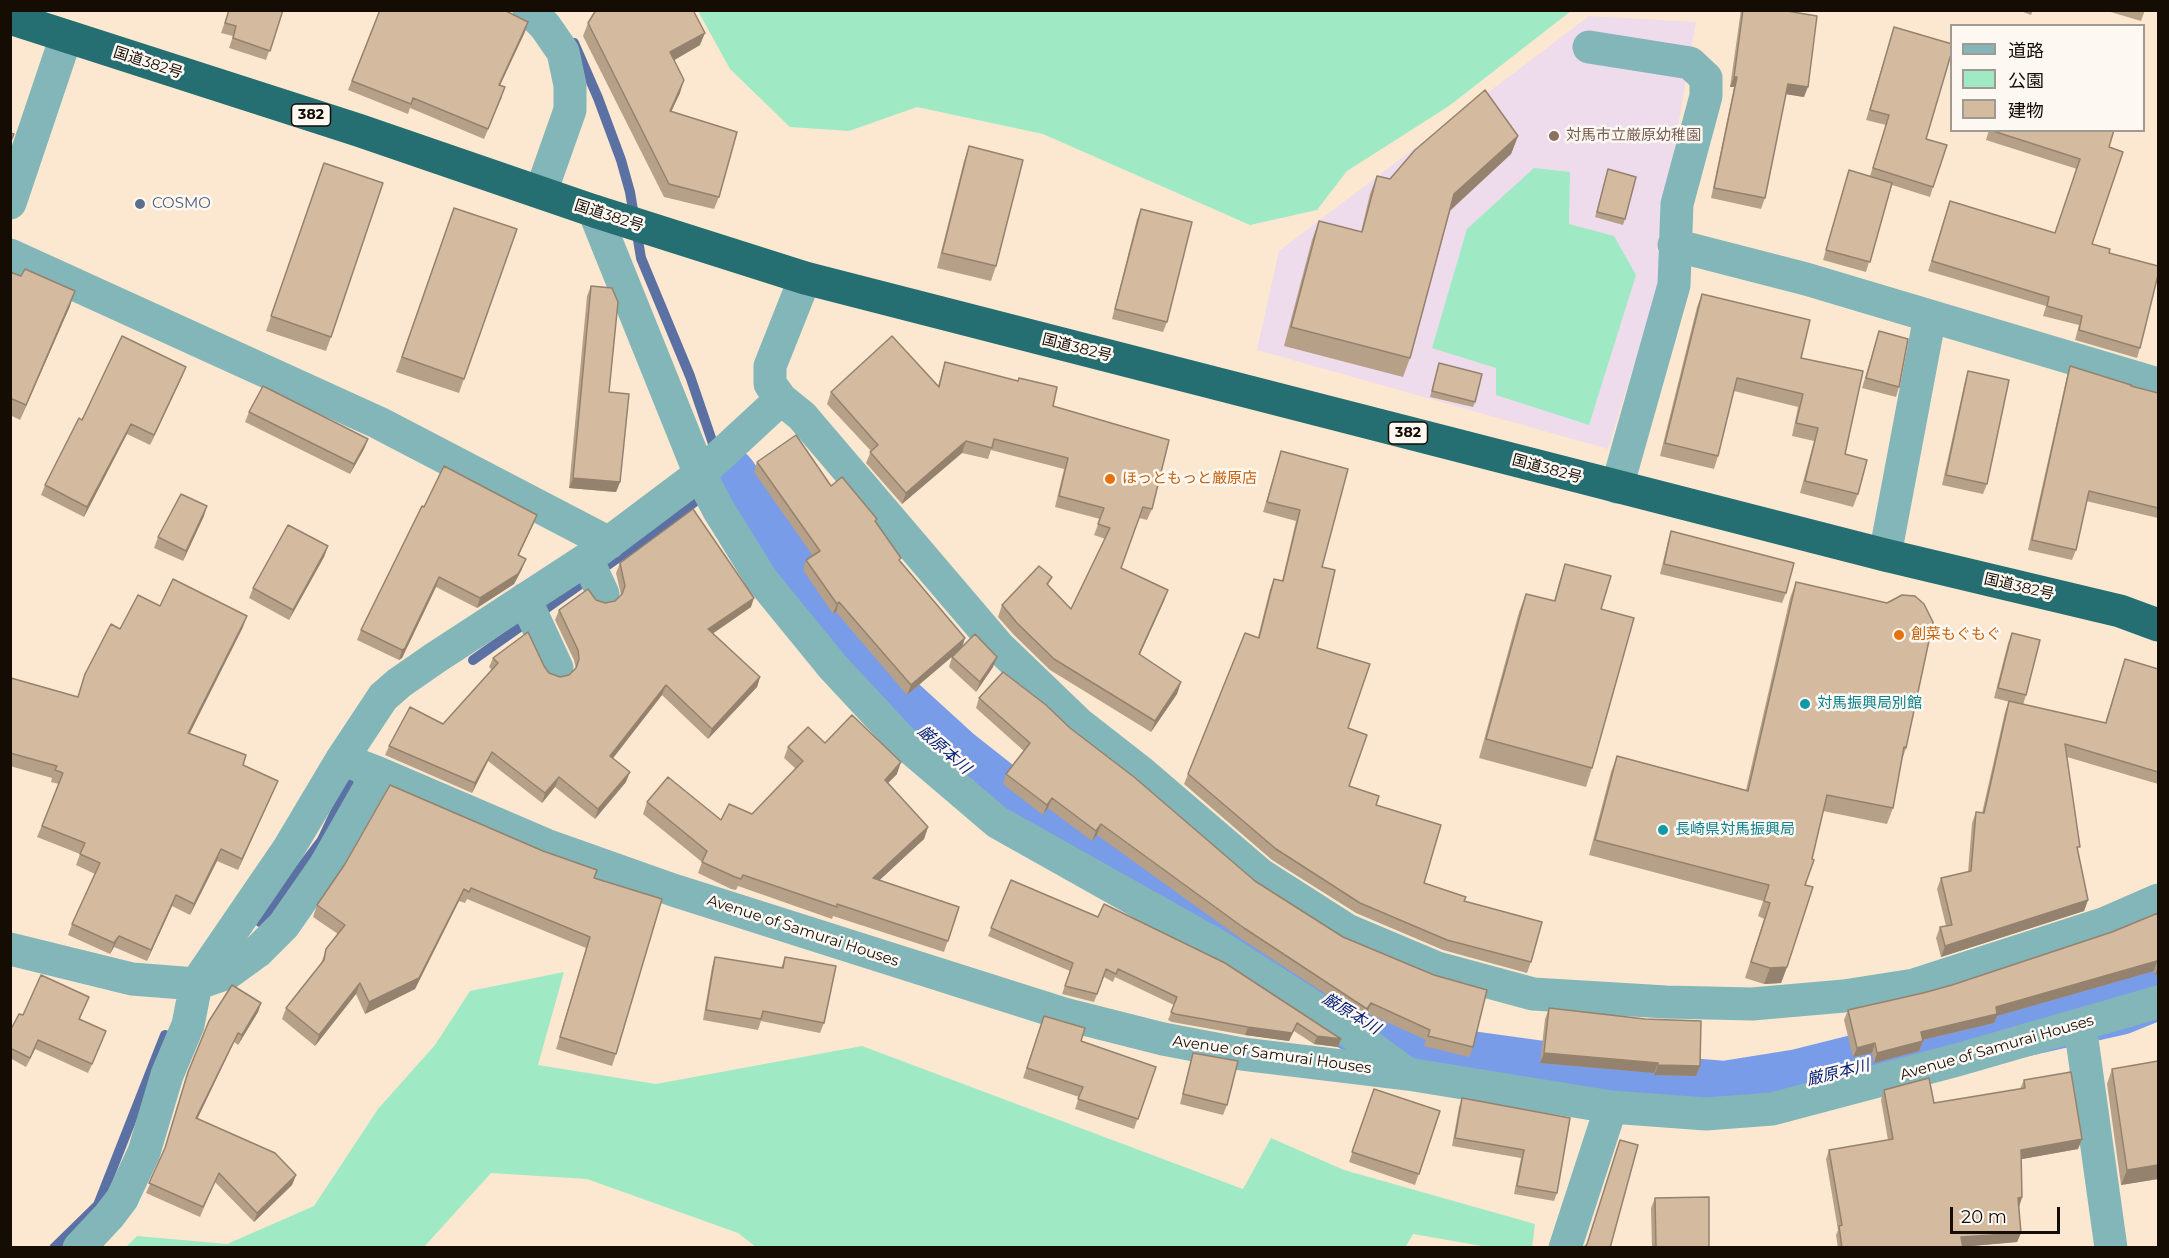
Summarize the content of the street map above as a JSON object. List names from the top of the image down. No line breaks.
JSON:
{"streets":{"highway":["国道382号","382"],"street":["Avenue of Samurai Houses"]},"water":["厳原本川"],"places":["対馬市立厳原幼稚園","COSMO","ほっともっと厳原店","創菜もぐもぐ","対馬振興局別館","長崎県対馬振興局"],"legend":["道路","公園","建物"],"scale_bar":"20 m"}
